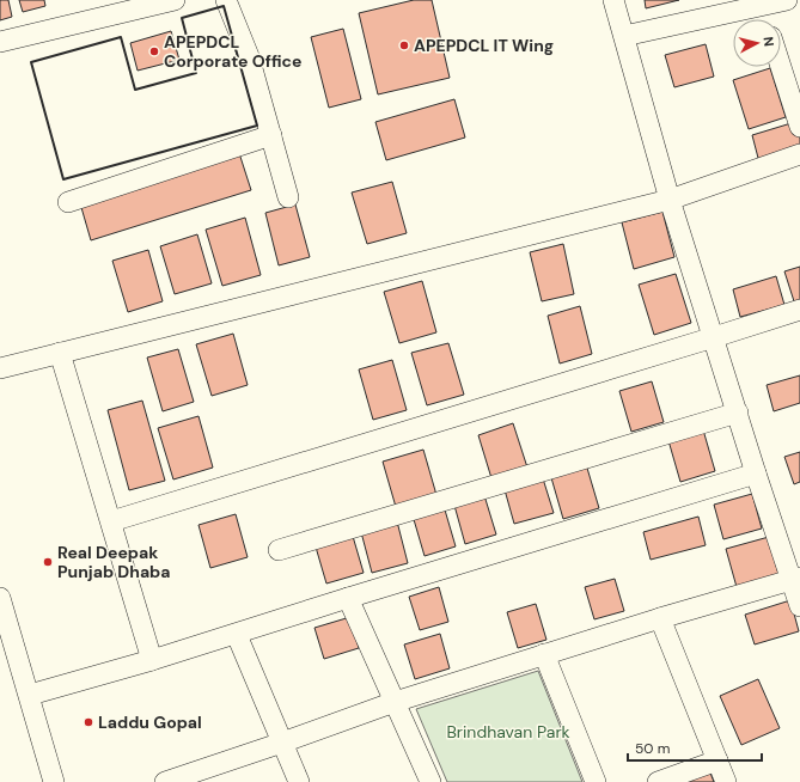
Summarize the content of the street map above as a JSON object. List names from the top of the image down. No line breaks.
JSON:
{"parks":["Brindhavan Park"],"places":["APEPDCL IT Wing","APEPDCL Corporate Office","Real Deepak Punjab Dhaba","Laddu Gopal"],"scale_bar":"50 m","north":"right"}
